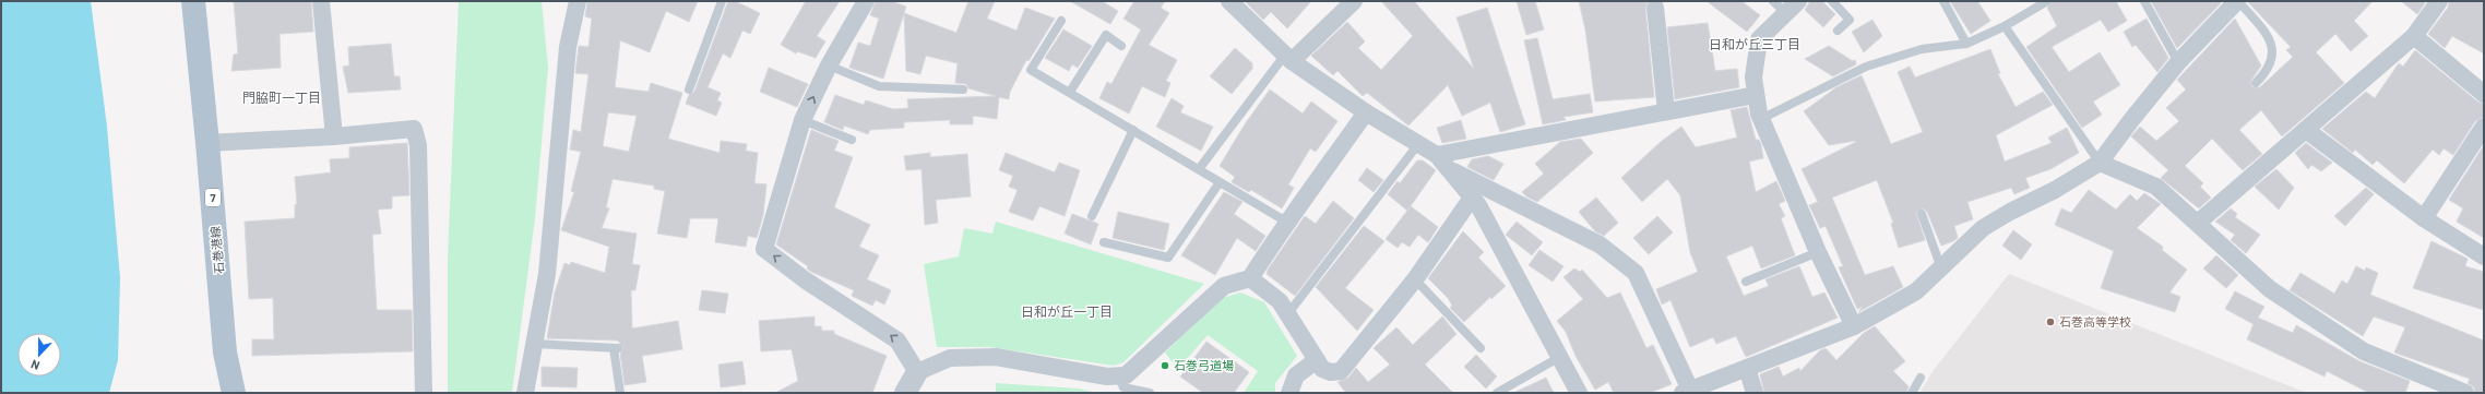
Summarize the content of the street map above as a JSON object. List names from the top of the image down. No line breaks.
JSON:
{"streets":{"main road":["7","石巻港線"]},"districts":["日和が丘三丁目","門脇町一丁目","日和が丘一丁目"],"places":["石巻高等学校","石巻弓道場"],"north":"bottom"}
